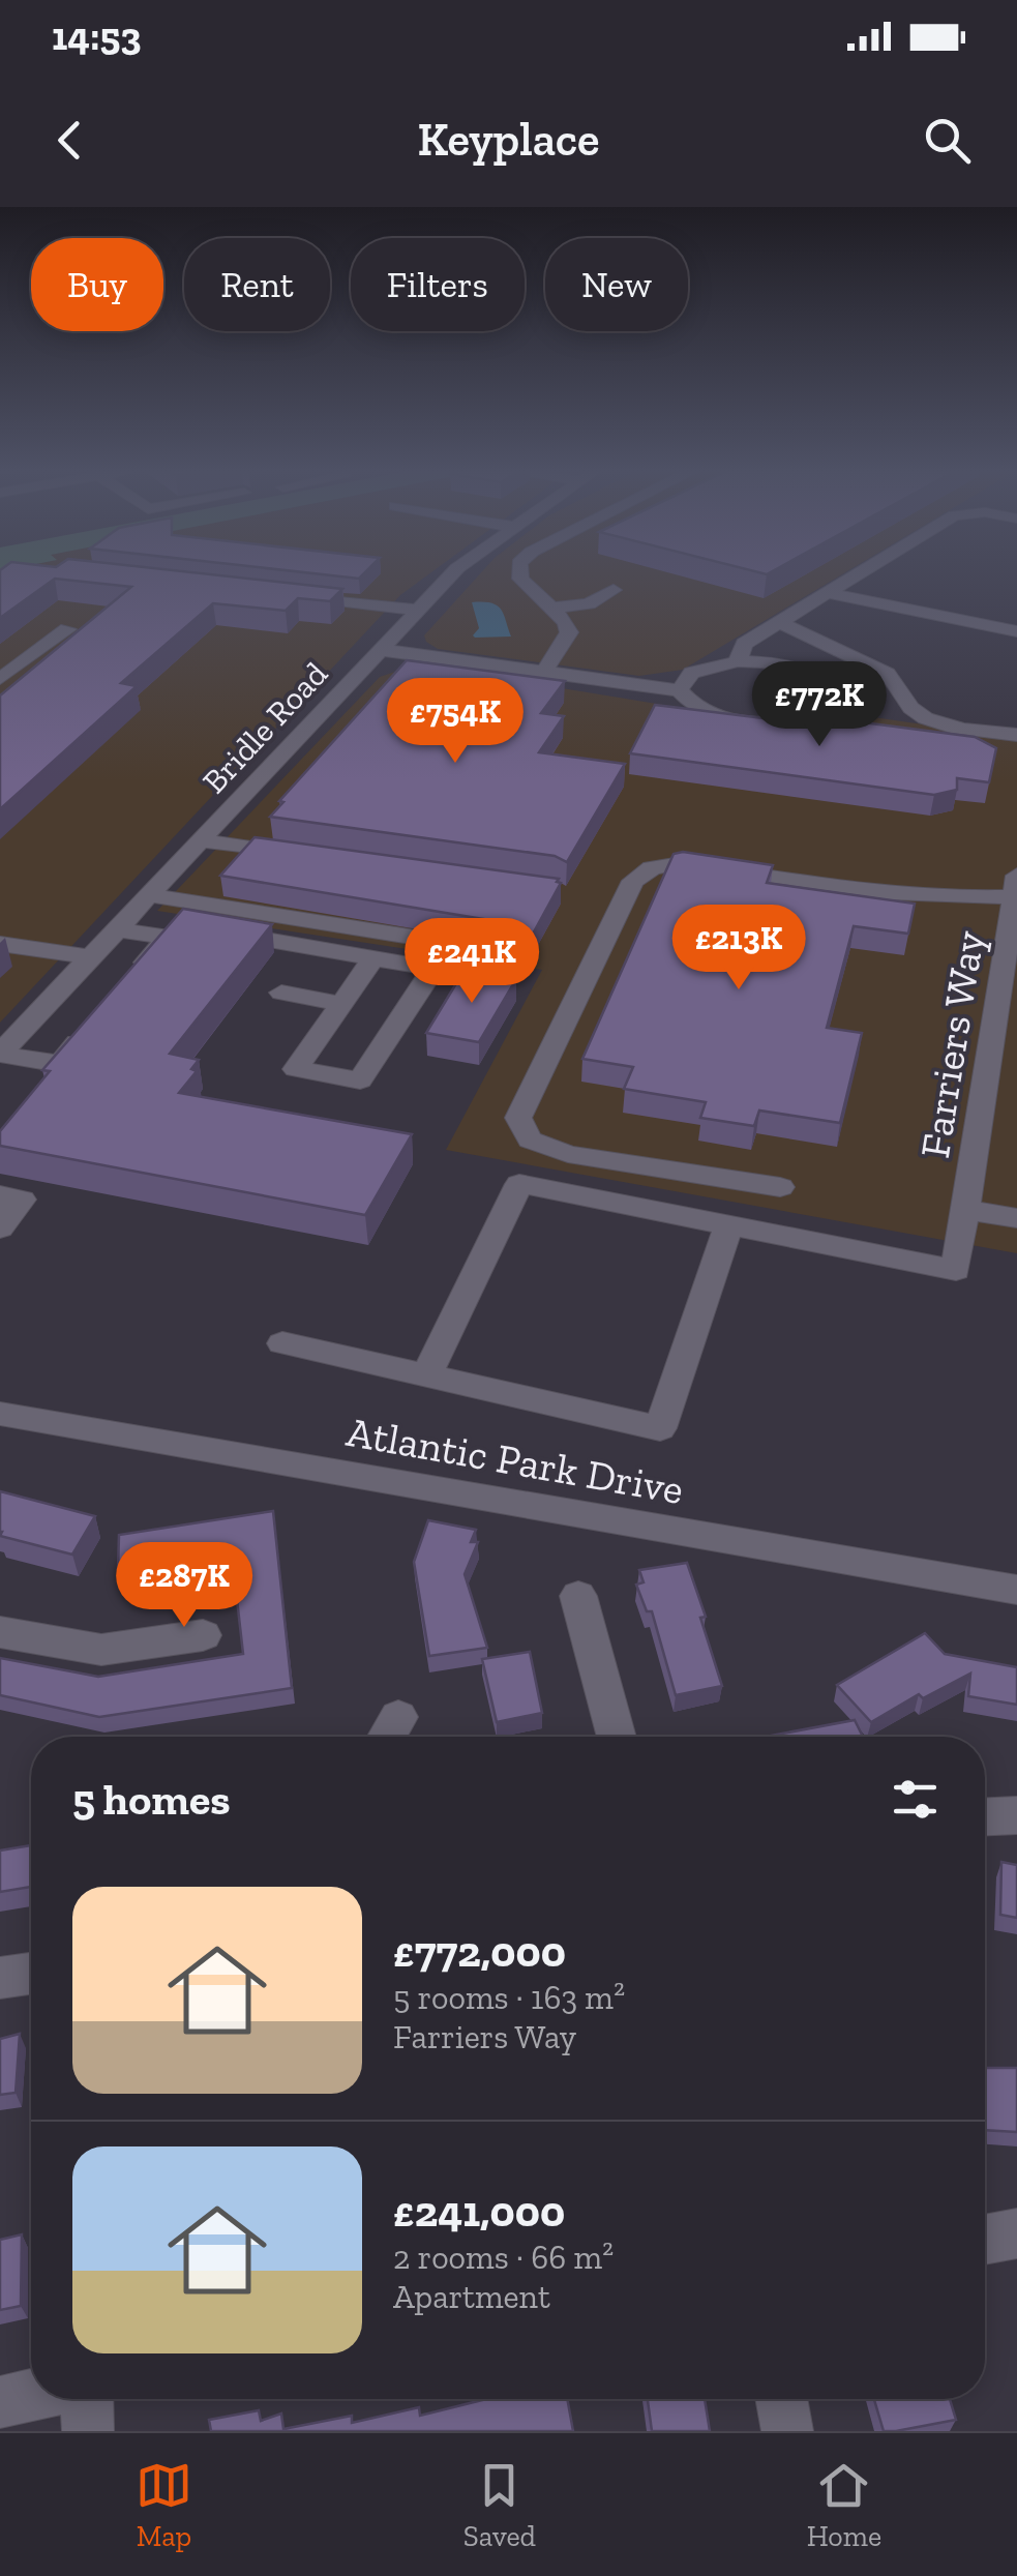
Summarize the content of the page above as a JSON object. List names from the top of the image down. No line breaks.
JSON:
{"streets":{"street":["Bridle Road","Farriers Way","Atlantic Park Drive"]},"page":{"status":"14:53","header":"Keyplace","chip":["Buy","Rent","Filters","New"],"price":["£772K","£754K","£213K","£241K","£287K"],"heading":"5 homes","list":[{"name":"£772,000","note":"5 rooms · 163 m² · Farriers Way"},{"name":"£241,000","note":"2 rooms · 66 m² · Apartment"}],"tabs":["Map","Saved","Home"]}}
